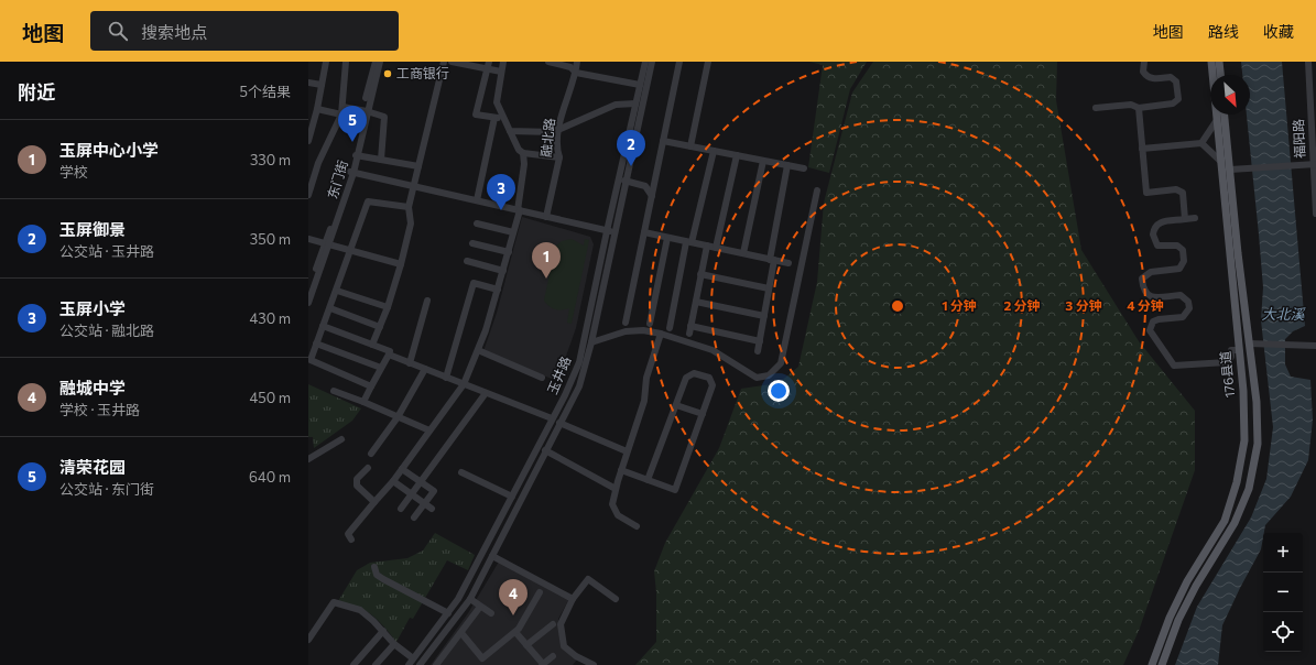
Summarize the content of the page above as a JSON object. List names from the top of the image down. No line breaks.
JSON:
{"streets":{"main road":["176县道"],"street":["融北路","福阳路","东门街","玉井路"]},"water":["大北溪"],"places":["工商银行"],"north":"bottom right","page":{"header":"地图","search":"搜索地点","nav":["地图","路线","收藏"],"heading":["附近","5个结果"],"pins":["5","2","3","1","4"],"list":[{"mark":"1","name":"玉屏中心小学","note":"学校","value":"330 m"},{"mark":"2","name":"玉屏御景","note":"公交站 · 玉井路","value":"350 m"},{"mark":"3","name":"玉屏小学","note":"公交站 · 融北路","value":"430 m"},{"mark":"4","name":"融城中学","note":"学校 · 玉井路","value":"450 m"},{"mark":"5","name":"清荣花园","note":"公交站 · 东门街","value":"640 m"}],"map_buttons":["+","−"]},"rings":["1 分钟","2 分钟","3 分钟","4 分钟"]}
